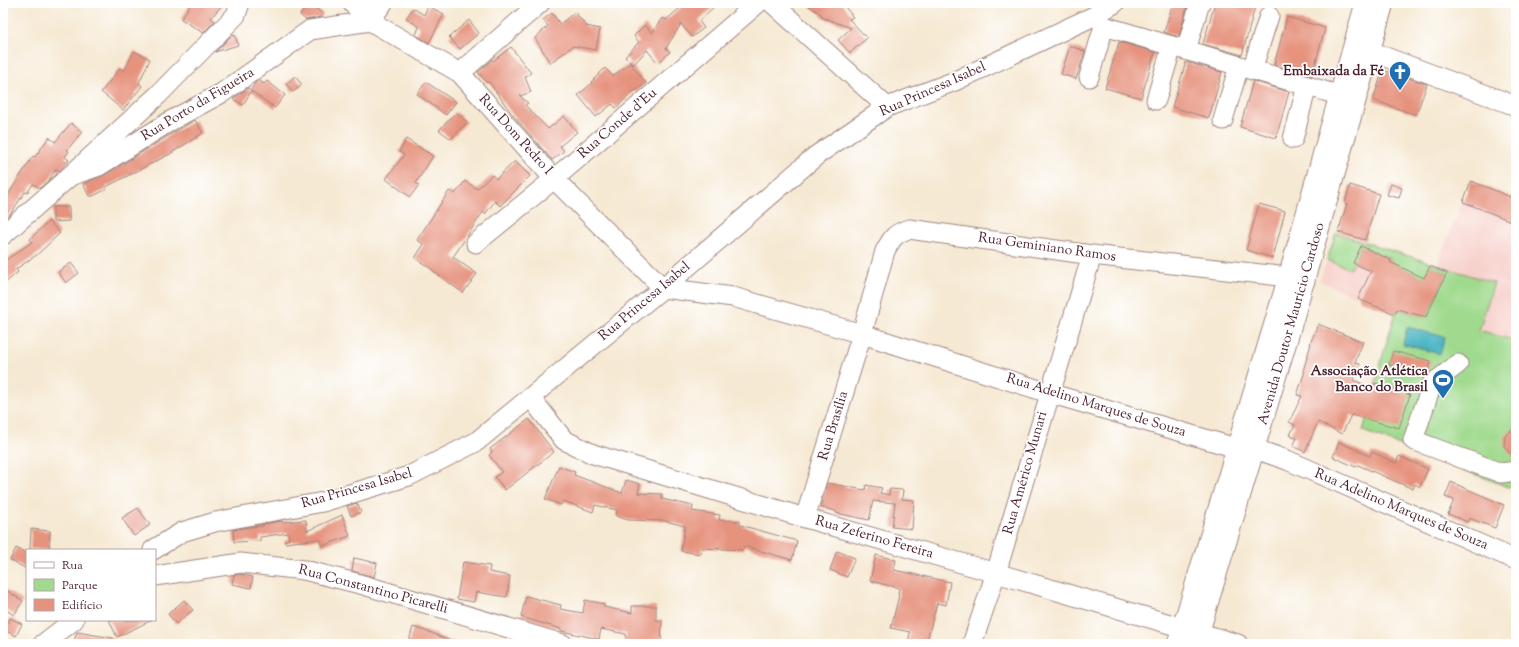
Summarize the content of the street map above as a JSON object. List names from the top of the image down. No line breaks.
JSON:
{"streets":{"street":["Rua Princesa Isabel","Rua Porto da Figueira","Rua Conde d'Eu","Rua Dom Pedro I","Rua Geminiano Ramos","Avenida Doutor Maurício Cardoso","Rua Adelino Marques de Souza","Rua Brasília","Rua Américo Munari","Rua Zeferino Fereira","Rua Constantino Picarelli"]},"crossings":[["Rua Princesa Isabel","Rua Dom Pedro I"],["Rua Princesa Isabel","Rua Adelino Marques de Souza"],["Rua Princesa Isabel","Rua Zeferino Fereira"],["Rua Porto da Figueira","Rua Dom Pedro I"],["Rua Conde d'Eu","Rua Dom Pedro I"],["Rua Dom Pedro I","Rua Adelino Marques de Souza"],["Rua Geminiano Ramos","Avenida Doutor Maurício Cardoso"],["Rua Geminiano Ramos","Rua Adelino Marques de Souza"],["Rua Geminiano Ramos","Rua Brasília"],["Rua Geminiano Ramos","Rua Américo Munari"],["Avenida Doutor Maurício Cardoso","Rua Adelino Marques de Souza"],["Avenida Doutor Maurício Cardoso","Rua Zeferino Fereira"],["Rua Adelino Marques de Souza","Rua Brasília"],["Rua Adelino Marques de Souza","Rua Américo Munari"],["Rua Brasília","Rua Zeferino Fereira"],["Rua Américo Munari","Rua Zeferino Fereira"]],"places":{"church":["Embaixada da Fé"],"sports":["Associação Atlética Banco do Brasil"]},"legend":["Rua","Parque","Edifício"]}
